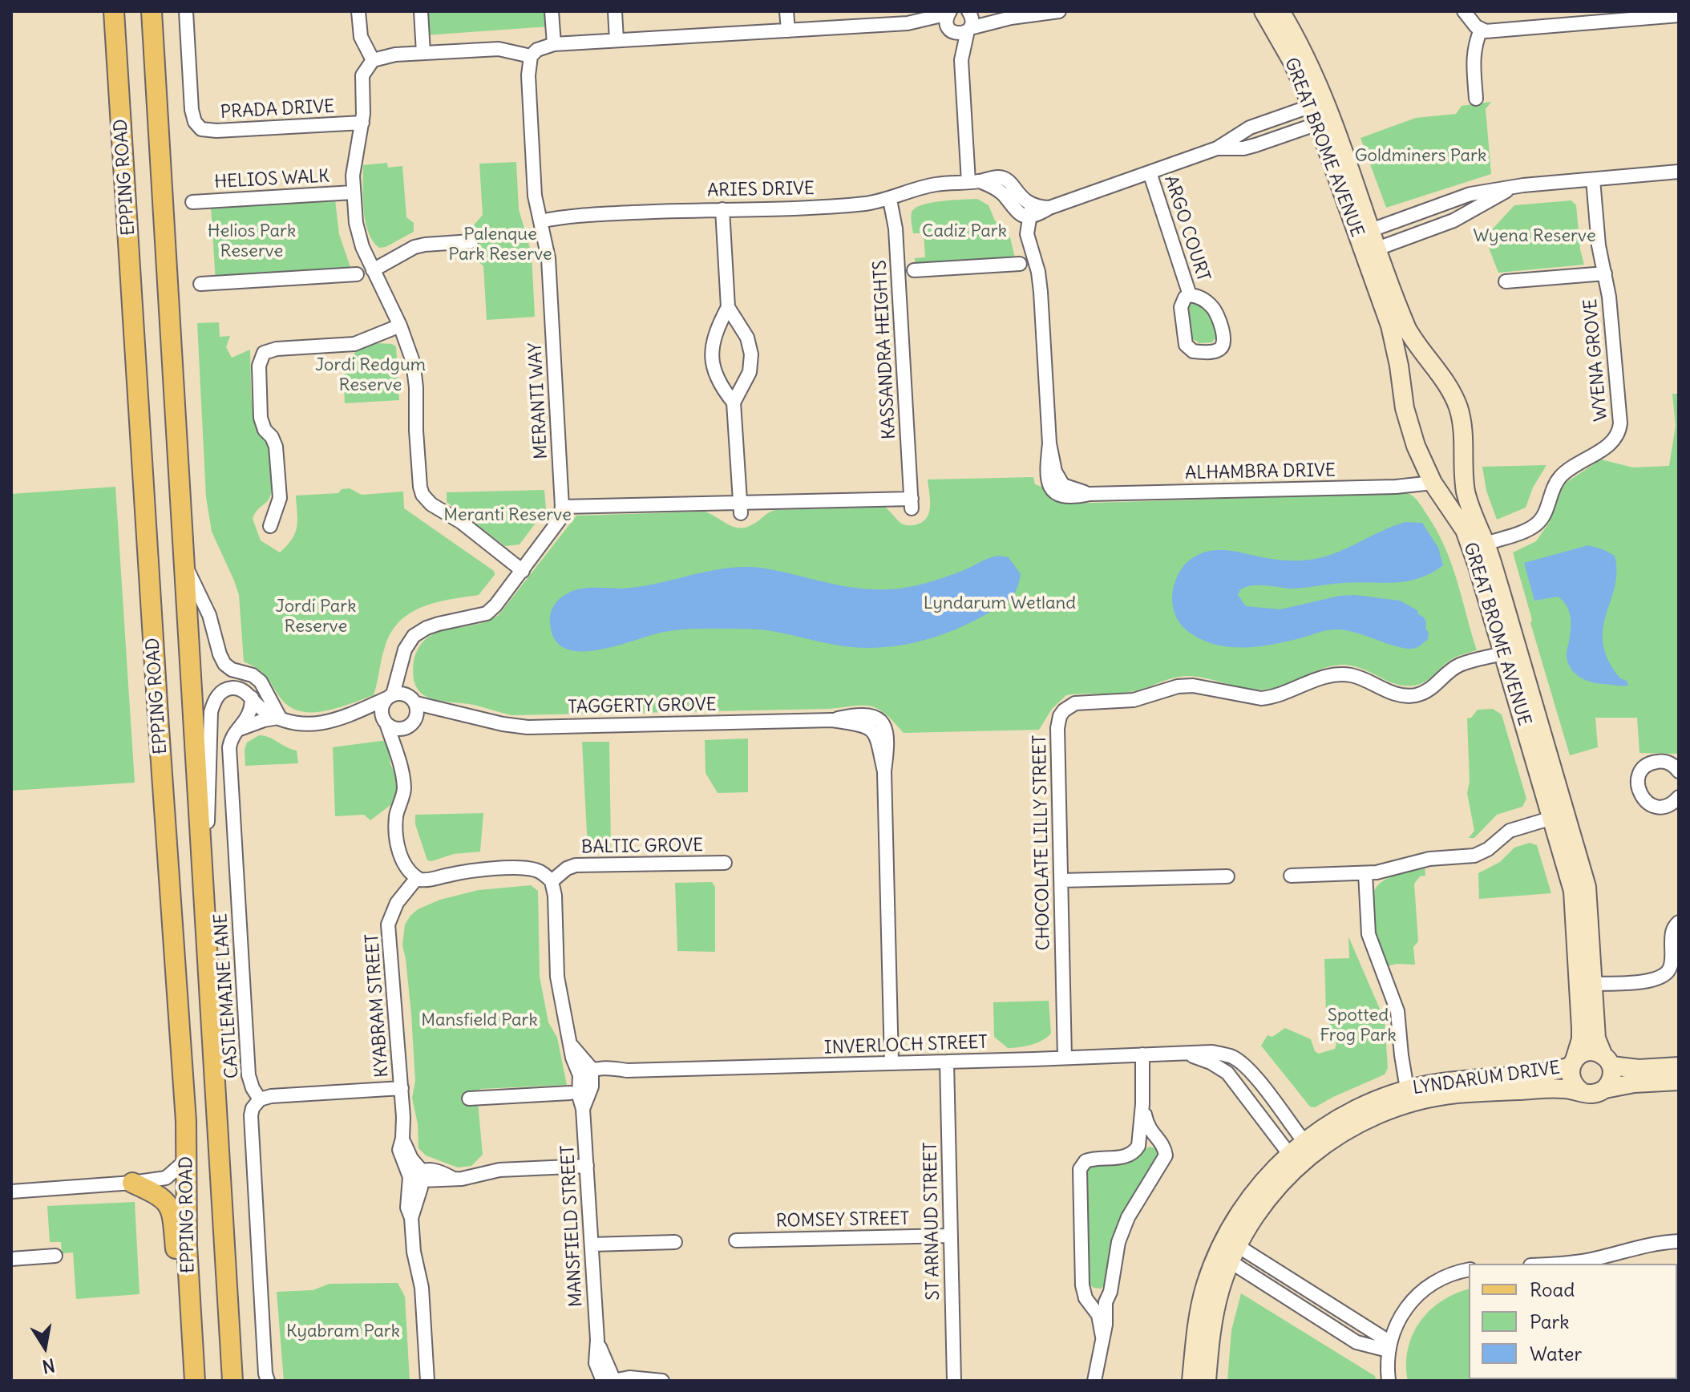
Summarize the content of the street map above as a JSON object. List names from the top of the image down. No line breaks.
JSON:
{"streets":{"main road":["EPPING ROAD"],"street":["PRADA DRIVE","GREAT BROME AVENUE","HELIOS WALK","ARIES DRIVE","ARGO COURT","KASSANDRA HEIGHTS","WYENA GROVE","MERANTI WAY","ALHAMBRA DRIVE","TAGGERTY GROVE","CHOCOLATE LILLY STREET","BALTIC GROVE","CASTLEMAINE LANE","KYABRAM STREET","INVERLOCH STREET","LYNDARUM DRIVE","ROMSEY STREET","ST ARNAUD STREET","MANSFIELD STREET"]},"crossings":[["GREAT BROME AVENUE","WYENA GROVE"],["GREAT BROME AVENUE","ALHAMBRA DRIVE"],["GREAT BROME AVENUE","CHOCOLATE LILLY STREET"],["GREAT BROME AVENUE","LYNDARUM DRIVE"],["ARIES DRIVE","KASSANDRA HEIGHTS"],["ARIES DRIVE","MERANTI WAY"],["ARIES DRIVE","ALHAMBRA DRIVE"],["KASSANDRA HEIGHTS","MERANTI WAY"],["MERANTI WAY","TAGGERTY GROVE"],["TAGGERTY GROVE","INVERLOCH STREET"],["CHOCOLATE LILLY STREET","INVERLOCH STREET"],["INVERLOCH STREET","LYNDARUM DRIVE"],["INVERLOCH STREET","ST ARNAUD STREET"],["INVERLOCH STREET","MANSFIELD STREET"],["ROMSEY STREET","ST ARNAUD STREET"]],"parks":["Goldminers Park","Helios Park Reserve","Cadiz Park","Palenque Park Reserve","Wyena Reserve","Jordi Redgum Reserve","Meranti Reserve","Lyndarum Wetland","Jordi Park Reserve","Spotted Frog Park","Mansfield Park","Kyabram Park"],"legend":["Road","Park","Water"],"north":"bottom"}
